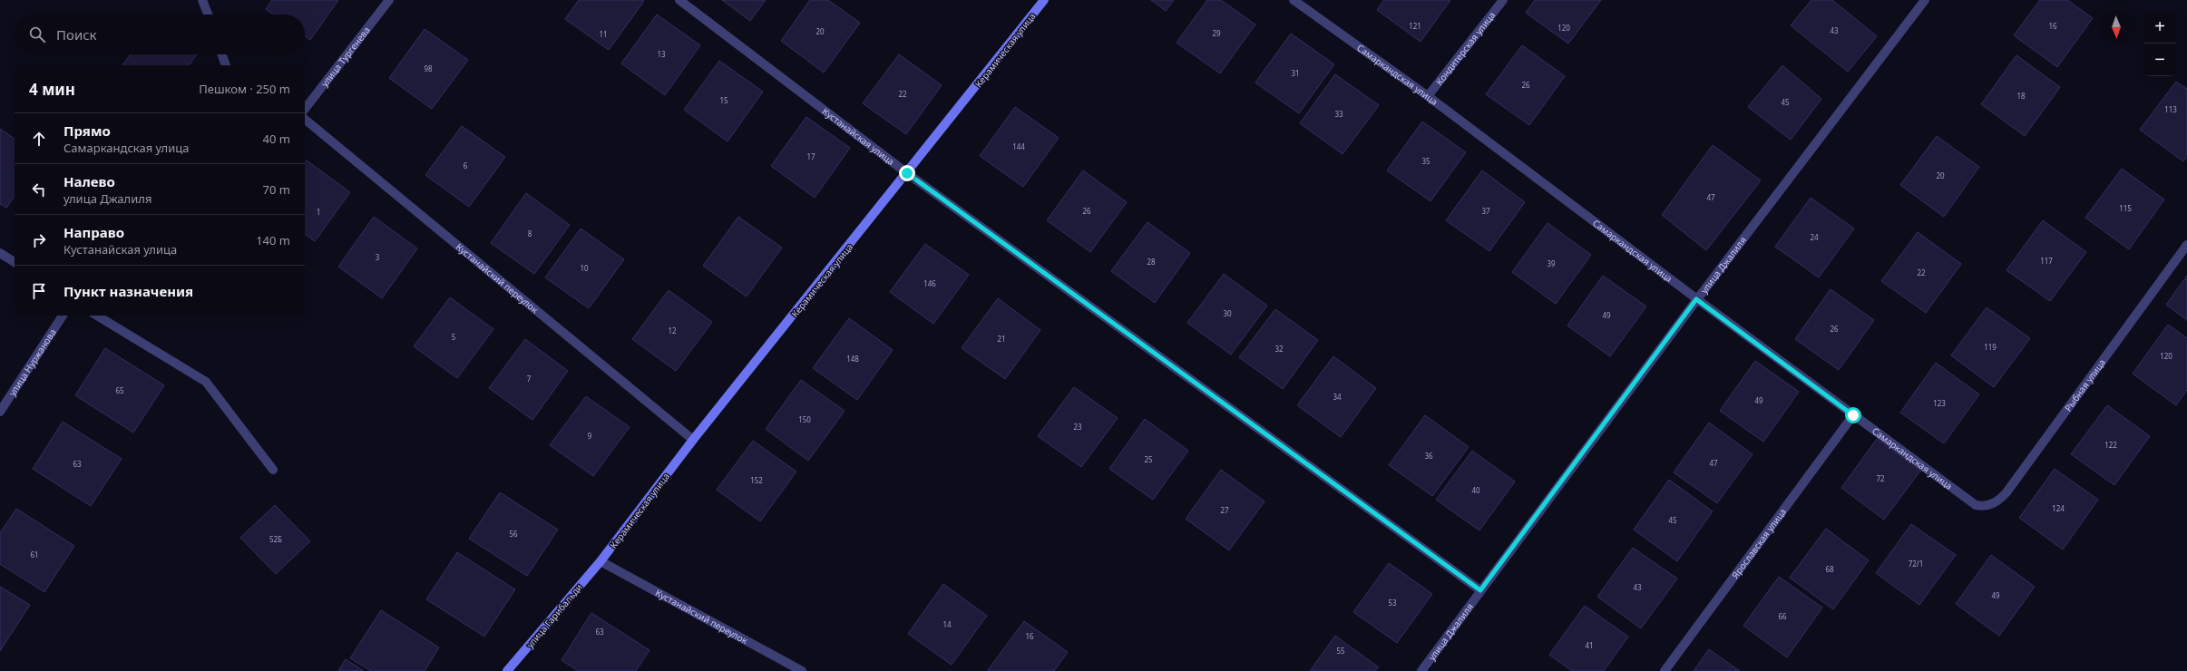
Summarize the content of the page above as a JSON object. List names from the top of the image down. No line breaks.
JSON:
{"streets":{"street":["Кондитерская улица","Керамическая улица","улица Тургенева","Самаркандская улица","Кустанайская улица","улица Джалиля","Кустанайский переулок","улица Нуржанова","Рыбная улица","Ярославская улица","улица Гарибальди"]},"crossings":[["Кондитерская улица","Самаркандская улица"],["Керамическая улица","Кустанайская улица"],["Керамическая улица","Кустанайский переулок"],["Керамическая улица","улица Гарибальди"],["Самаркандская улица","улица Джалиля"],["Самаркандская улица","Рыбная улица"],["Самаркандская улица","Ярославская улица"],["Кустанайская улица","улица Джалиля"],["Кустанайский переулок","улица Гарибальди"]],"house_numbers":["121","16","120","43","20","29","11","13","98","31","26","22","18","15","45","113","33","144","17","35","6","20","47","115","26","37","1","8","24","3","117","28","39","10","22","146","30","49","26","12","5","21","119","32","120","148","7","65","34","49","123","150","23","9","122","36","25","47","63","72","152","40","124","27","45","56","52Б","61","72/1","68","43","49","53","66","14","63","16","41","55"],"north":"bottom","page":{"map_buttons":["+","−"],"search":"Поиск","heading":["4 мин","Пешком · 250 m"],"list":[["Прямо","Самаркандская улица","40 m"],["Налево","улица Джалиля","70 m"],["Направо","Кустанайская улица","140 m"],"Пункт назначения"]}}
